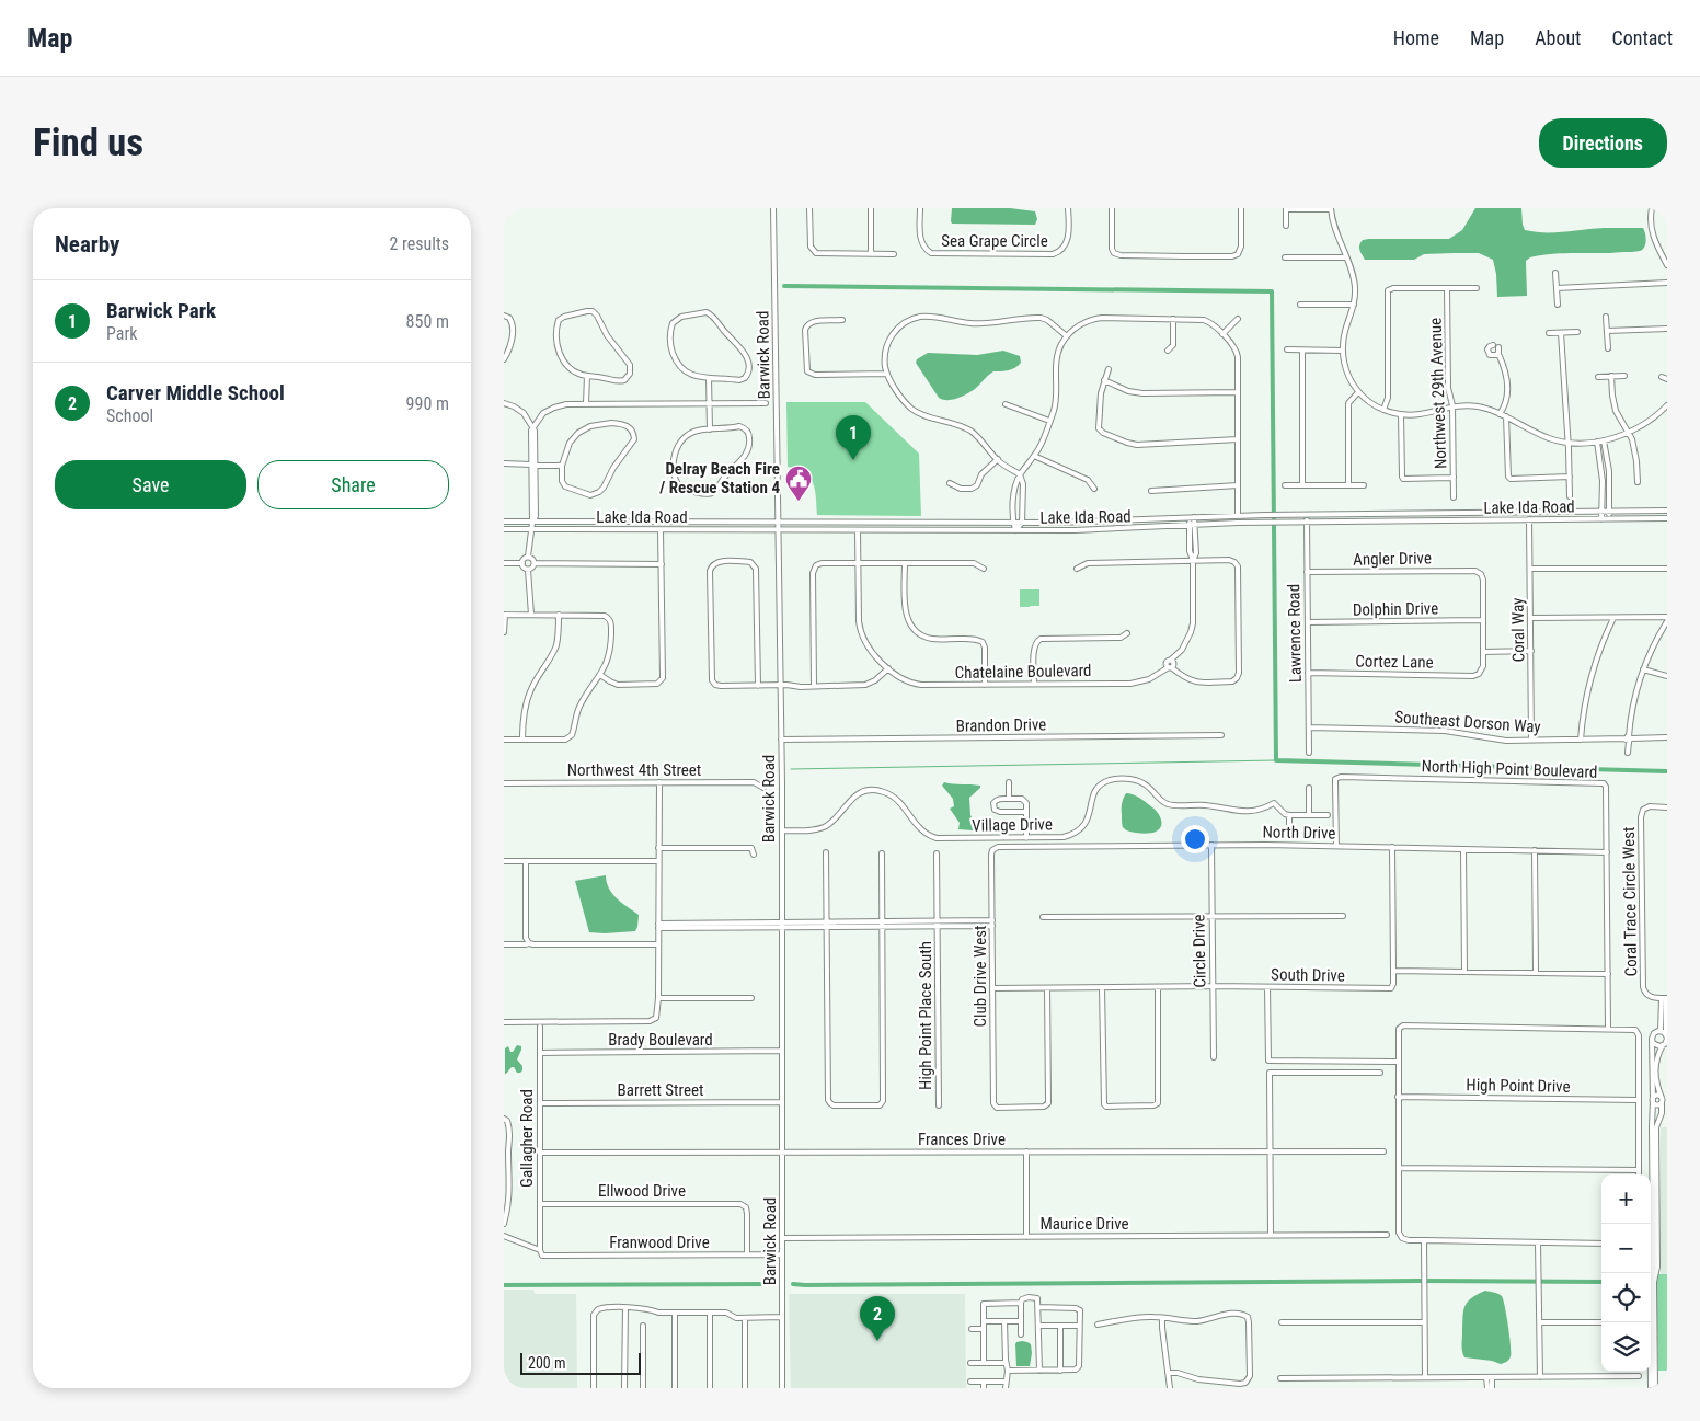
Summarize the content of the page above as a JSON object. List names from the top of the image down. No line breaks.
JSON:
{"streets":{"street":["Sea Grape Circle","Barwick Road","Northwest 29th Avenue","Lake Ida Road","Angler Drive","Dolphin Drive","Coral Way","Lawrence Road","Cortez Lane","Chatelaine Boulevard","Southeast Dorson Way","Brandon Drive","North High Point Boulevard","Northwest 4th Street","Village Drive","North Drive","Coral Trace Circle West","Circle Drive","South Drive","Club Drive West","High Point Place South","Brady Boulevard","High Point Drive","Barrett Street","Gallagher Road","Frances Drive","Ellwood Drive","Maurice Drive","Franwood Drive"]},"crossings":[["Barwick Road","Lake Ida Road"],["Barwick Road","Brandon Drive"],["Barwick Road","Village Drive"],["Barwick Road","Brady Boulevard"],["Barwick Road","Barrett Street"],["Barwick Road","Frances Drive"],["Barwick Road","Maurice Drive"],["Barwick Road","Franwood Drive"],["Lake Ida Road","Coral Way"],["Lake Ida Road","Lawrence Road"],["Lake Ida Road","Chatelaine Boulevard"],["Angler Drive","Dolphin Drive"],["Angler Drive","Lawrence Road"],["Dolphin Drive","Lawrence Road"],["Coral Way","Southeast Dorson Way"],["Lawrence Road","Cortez Lane"],["Lawrence Road","Southeast Dorson Way"],["North High Point Boulevard","North Drive"],["North Drive","Circle Drive"],["North Drive","Club Drive West"],["Circle Drive","South Drive"],["South Drive","Club Drive West"],["Brady Boulevard","Gallagher Road"],["Barrett Street","Gallagher Road"],["Gallagher Road","Frances Drive"],["Gallagher Road","Ellwood Drive"],["Gallagher Road","Franwood Drive"],["Ellwood Drive","Franwood Drive"]],"places":{"public building":["Delray Beach Fire / Rescue Station 4"]},"scale_bar":"200 m","page":{"header":"Map","nav":["Home","Map","About","Contact"],"buttons":["Directions",["Save","Share"]],"title":"Find us","heading":["Nearby","2 results"],"list":[{"mark":"1","name":"Barwick Park","note":"Park","value":"850 m"},{"mark":"2","name":"Carver Middle School","note":"School","value":"990 m"}],"pins":["1","2"],"map_buttons":["+","−"],"scale":"200 m"}}
